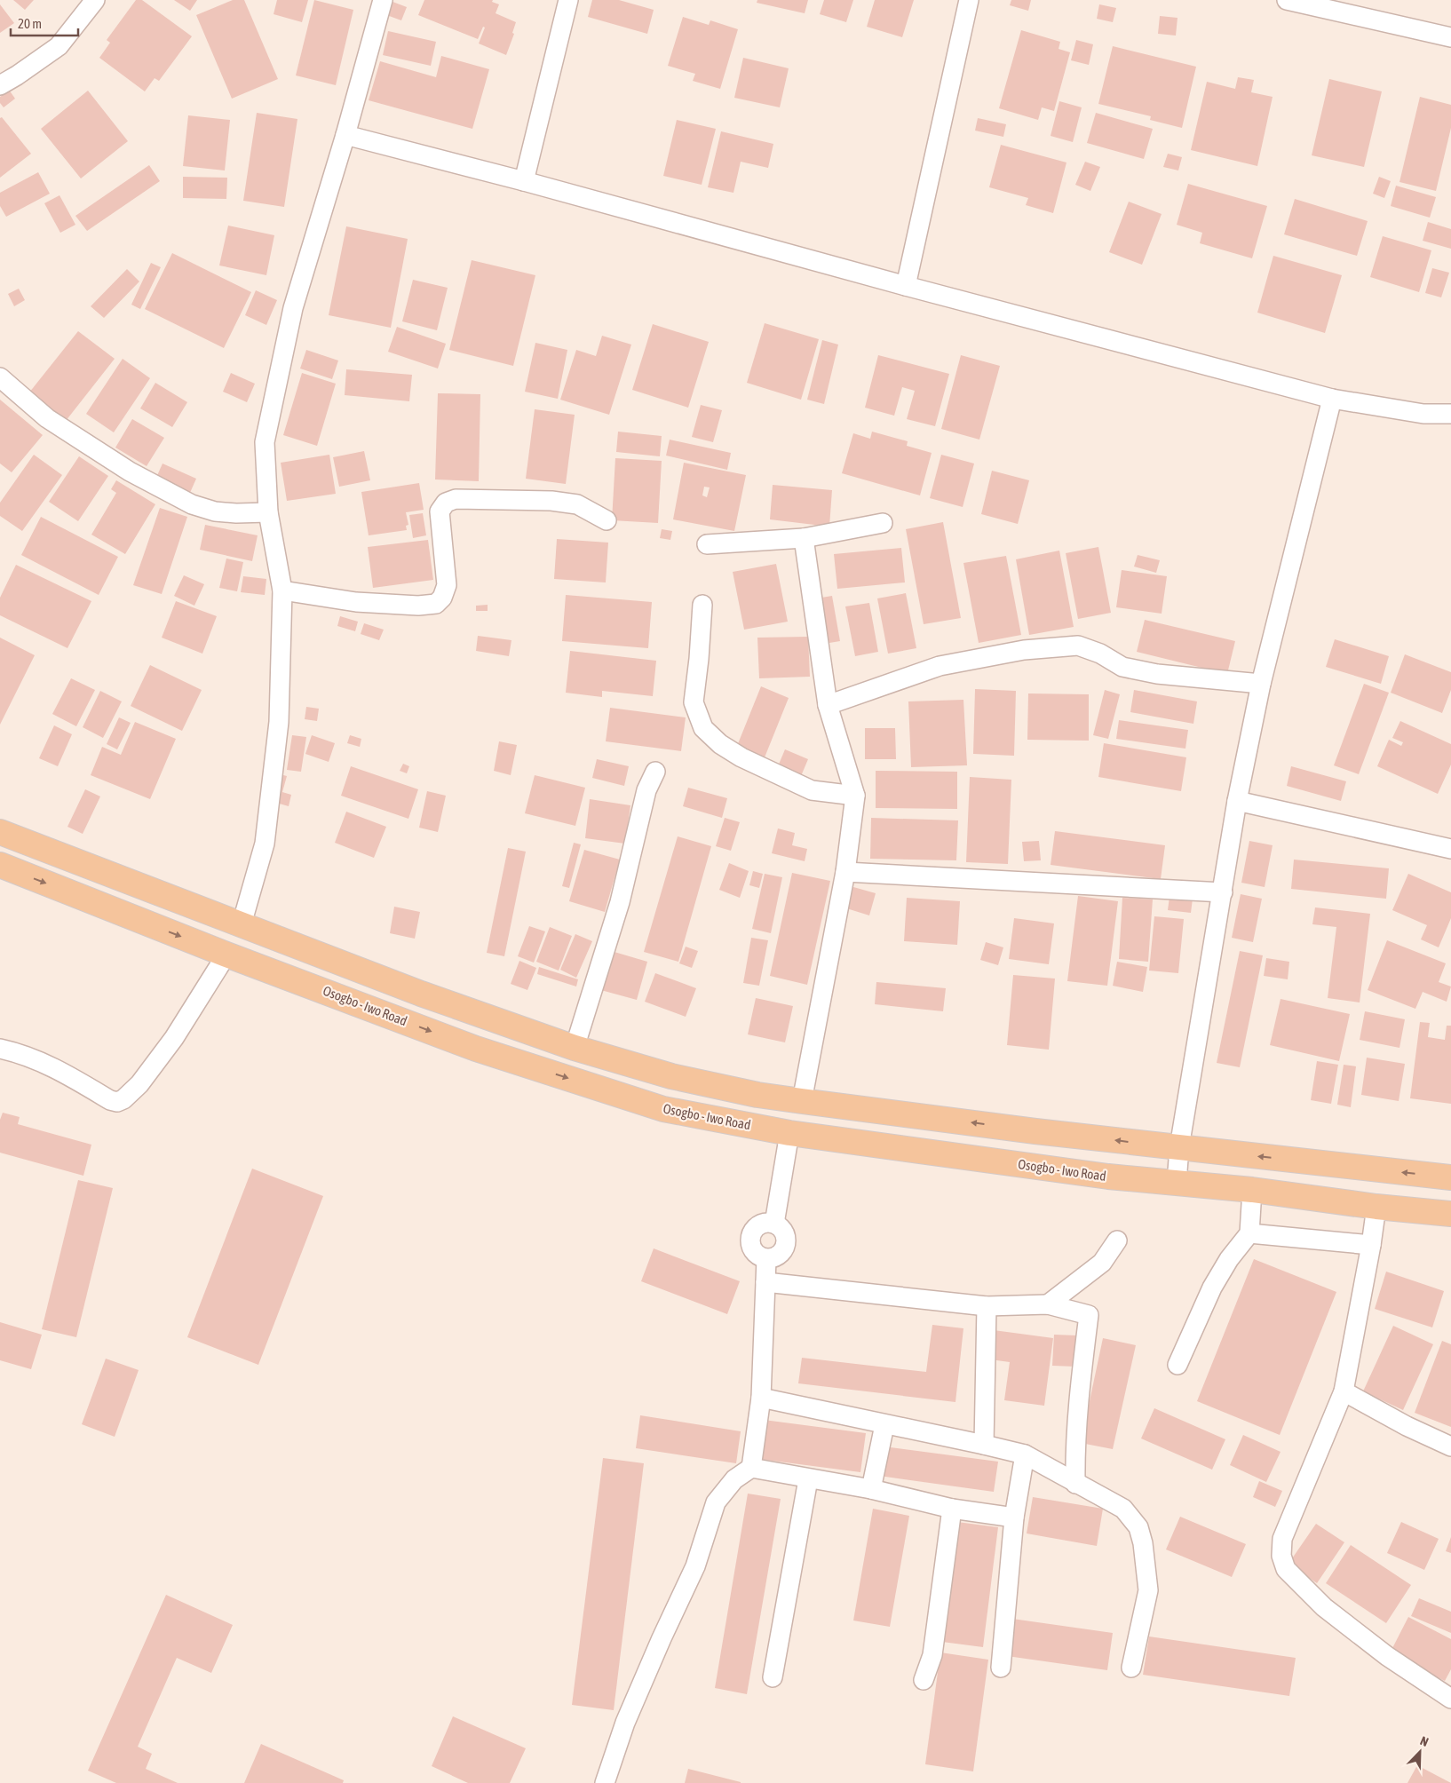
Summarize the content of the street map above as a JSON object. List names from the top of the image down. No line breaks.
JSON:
{"streets":{"main road":["Osogbo - Iwo Road"]},"scale_bar":"20 m","north":"top right"}
